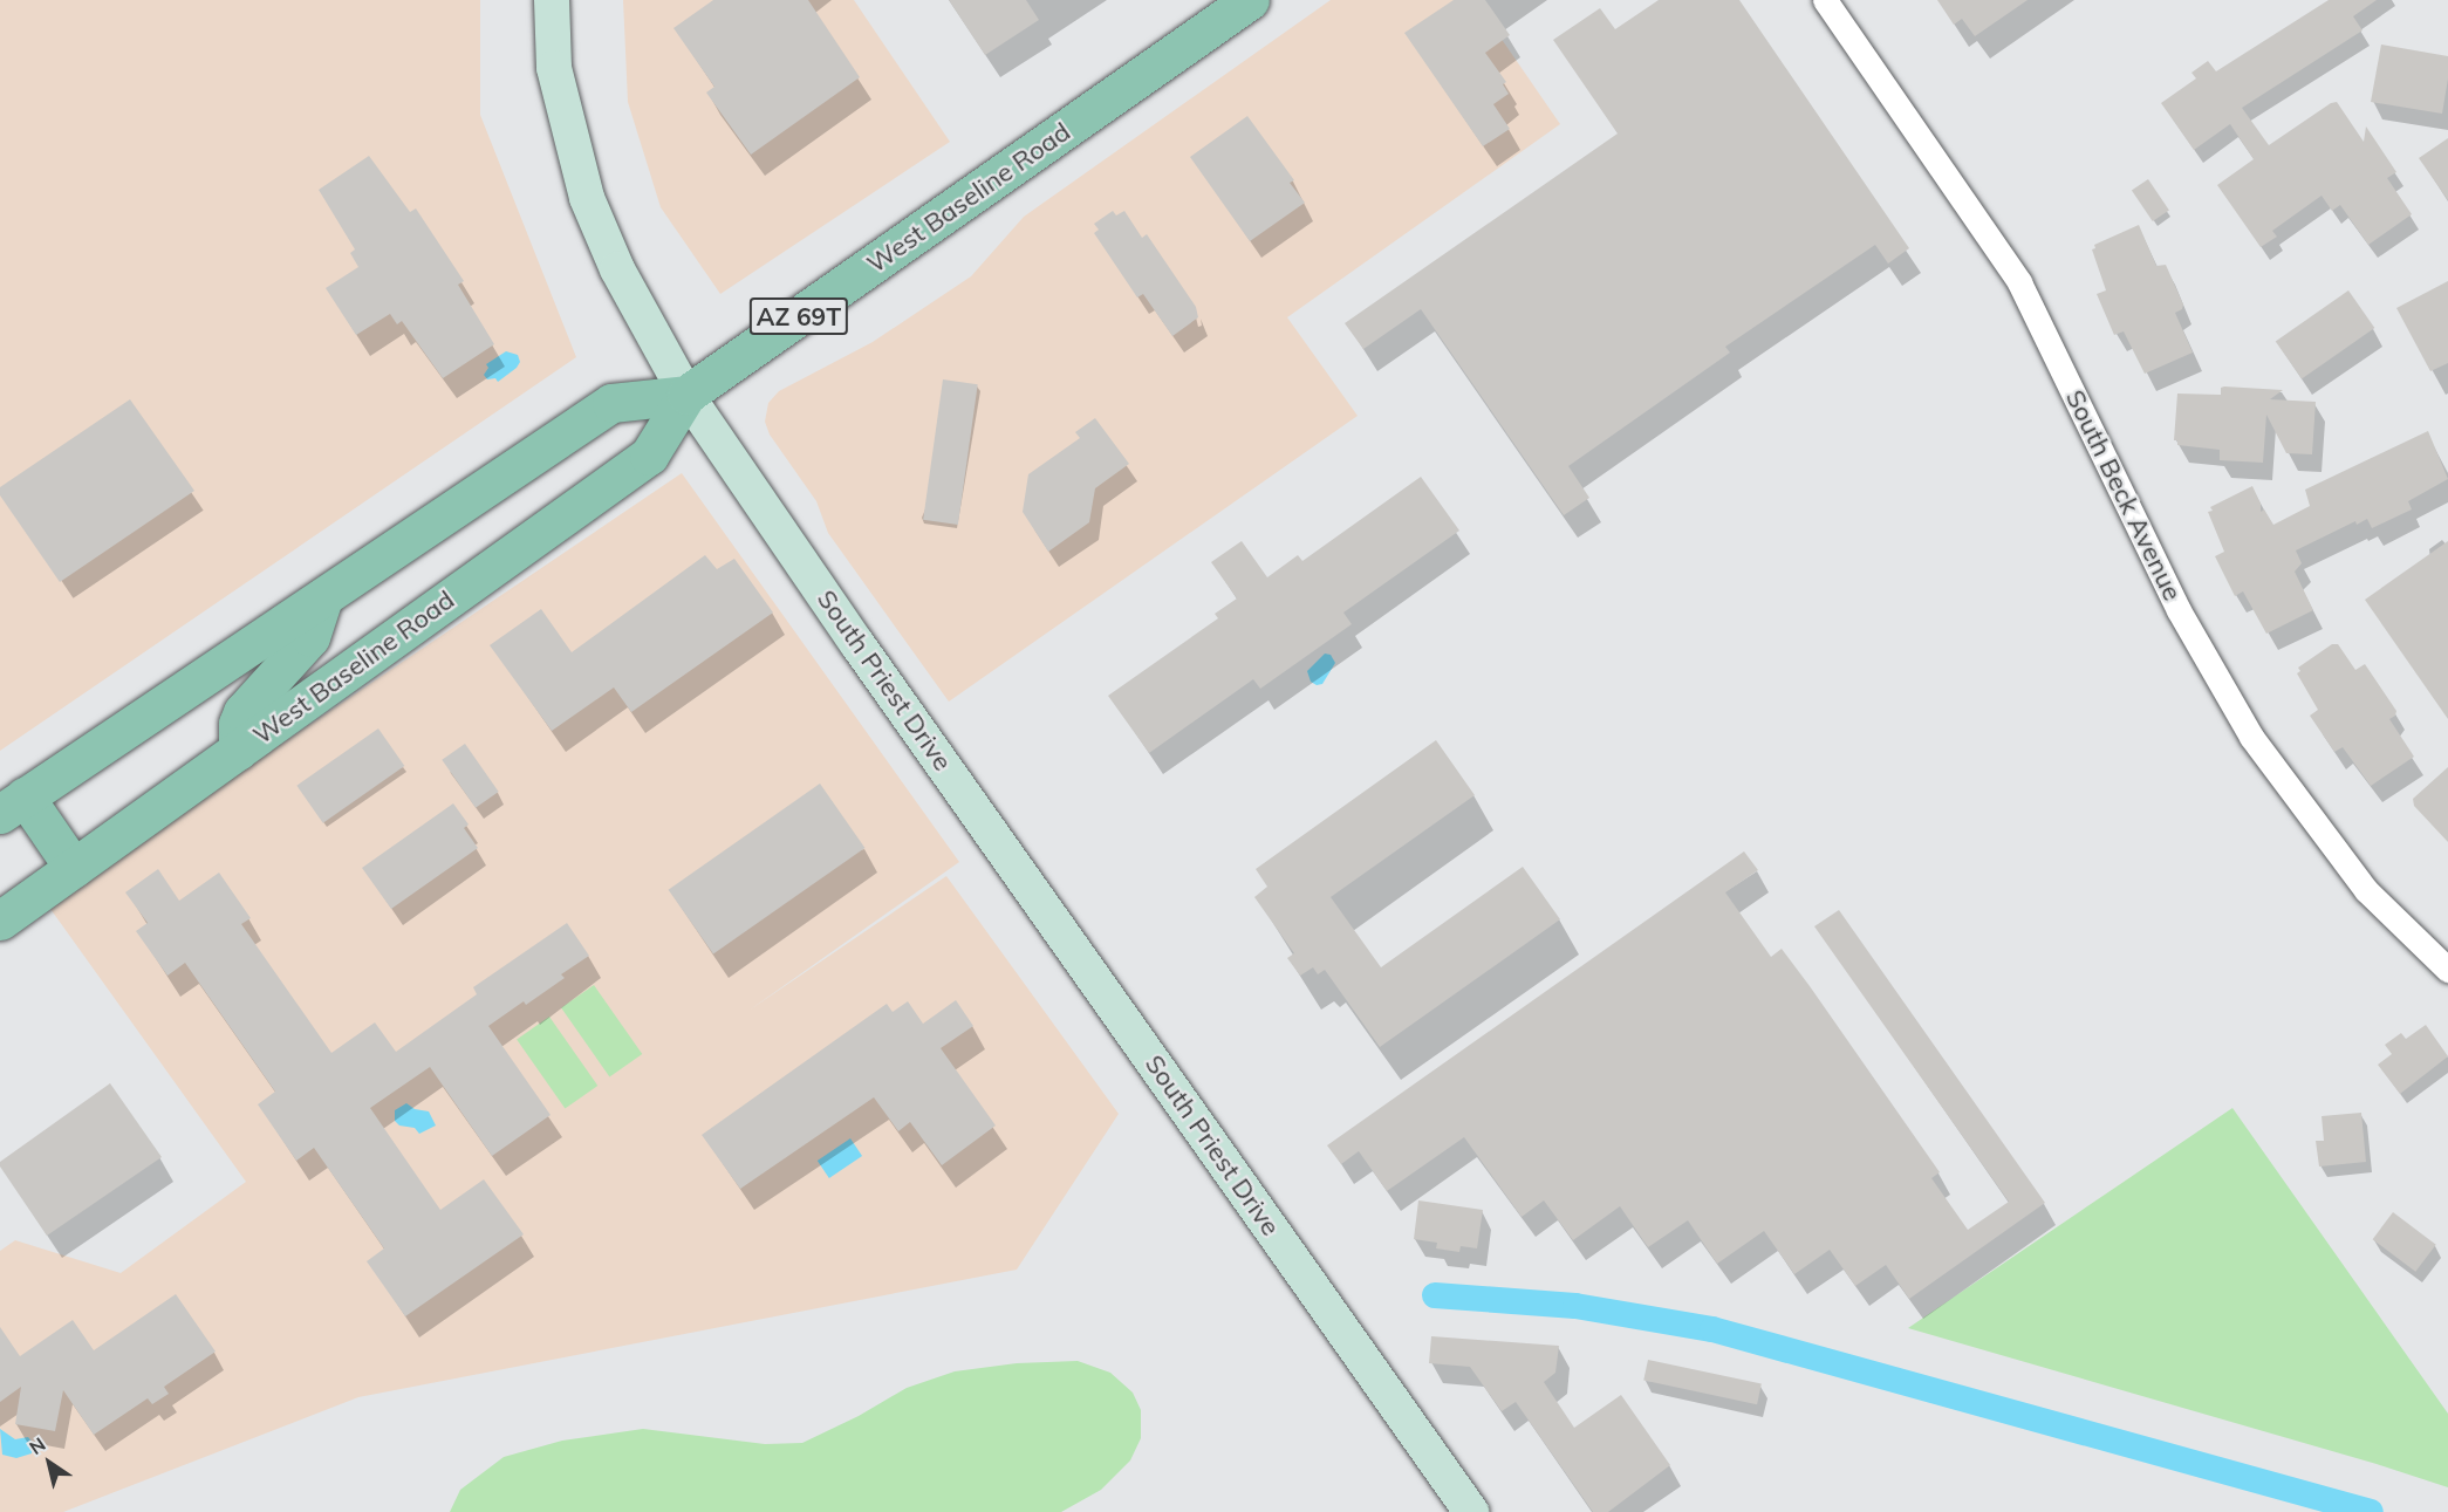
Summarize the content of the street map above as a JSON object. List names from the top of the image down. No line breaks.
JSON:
{"streets":{"main road":["West Baseline Road","AZ 69T"],"street":["South Beck Avenue","South Priest Drive"]},"crossings":[["West Baseline Road","South Priest Drive"]],"north":"top left"}
